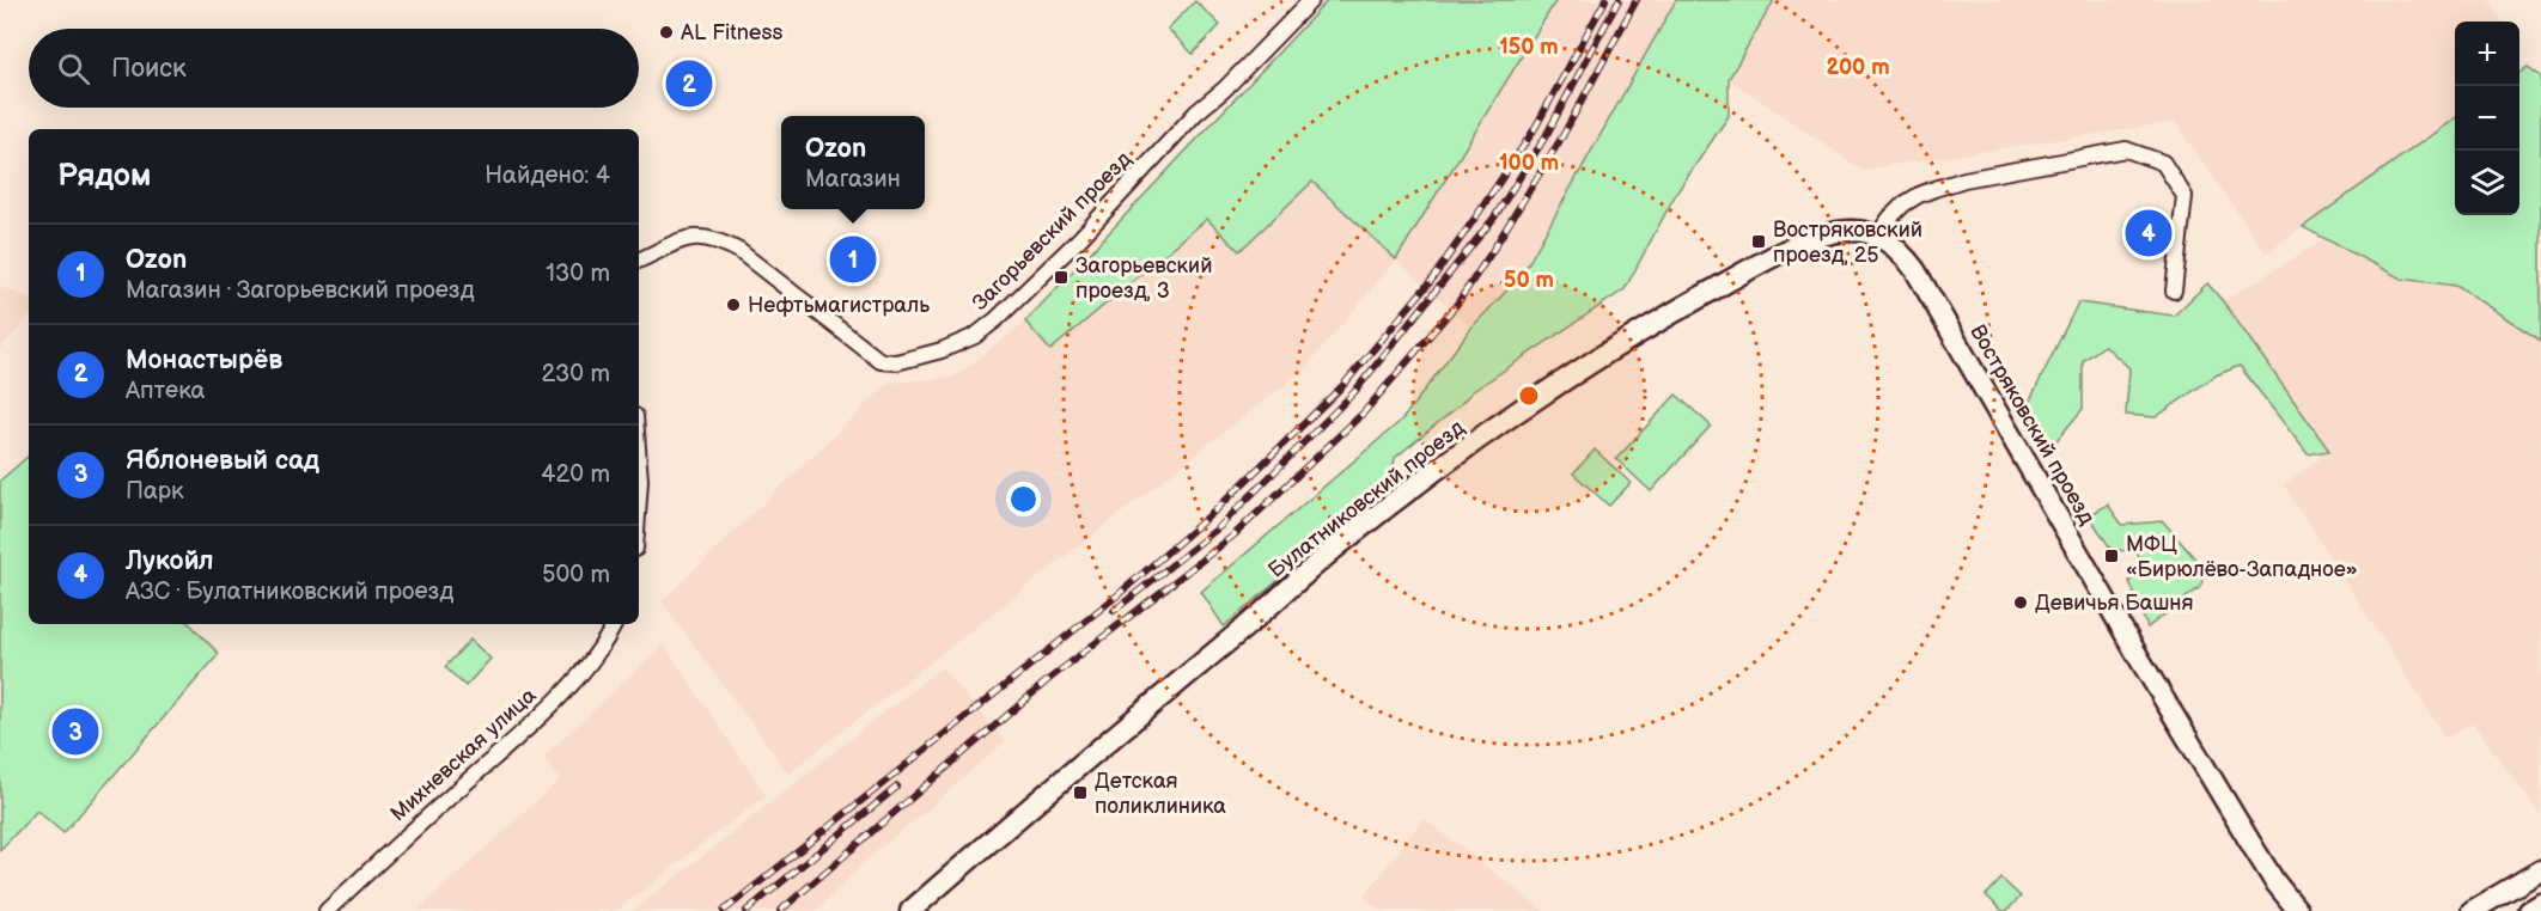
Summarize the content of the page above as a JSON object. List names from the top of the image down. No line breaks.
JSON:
{"streets":{"street":["Загорьевский проезд","Востряковский проезд","Булатниковский проезд","Михневская улица"]},"crossings":[["Востряковский проезд","Булатниковский проезд"]],"places":{"other":["AL Fitness","Нефтьмагистраль","Девичья Башня"],"transit":["Востряковский проезд, 25","Загорьевский проезд, 3","МФЦ «Бирюлёво-Западное»","Детская поликлиника"]},"page":{"map_buttons":["+","−"],"search":"Поиск","pins":["2","4","1","3"],"popup":["Ozon","Магазин"],"heading":["Рядом","Найдено: 4"],"list":[{"mark":"1","name":"Ozon","note":"Магазин · Загорьевский проезд","value":"130 m"},{"mark":"2","name":"Монастырёв","note":"Аптека","value":"230 m"},{"mark":"3","name":"Яблоневый сад","note":"Парк","value":"420 m"},{"mark":"4","name":"Лукойл","note":"АЗС · Булатниковский проезд","value":"500 m"}]},"rings":["150 m","200 m","100 m","50 m"]}
